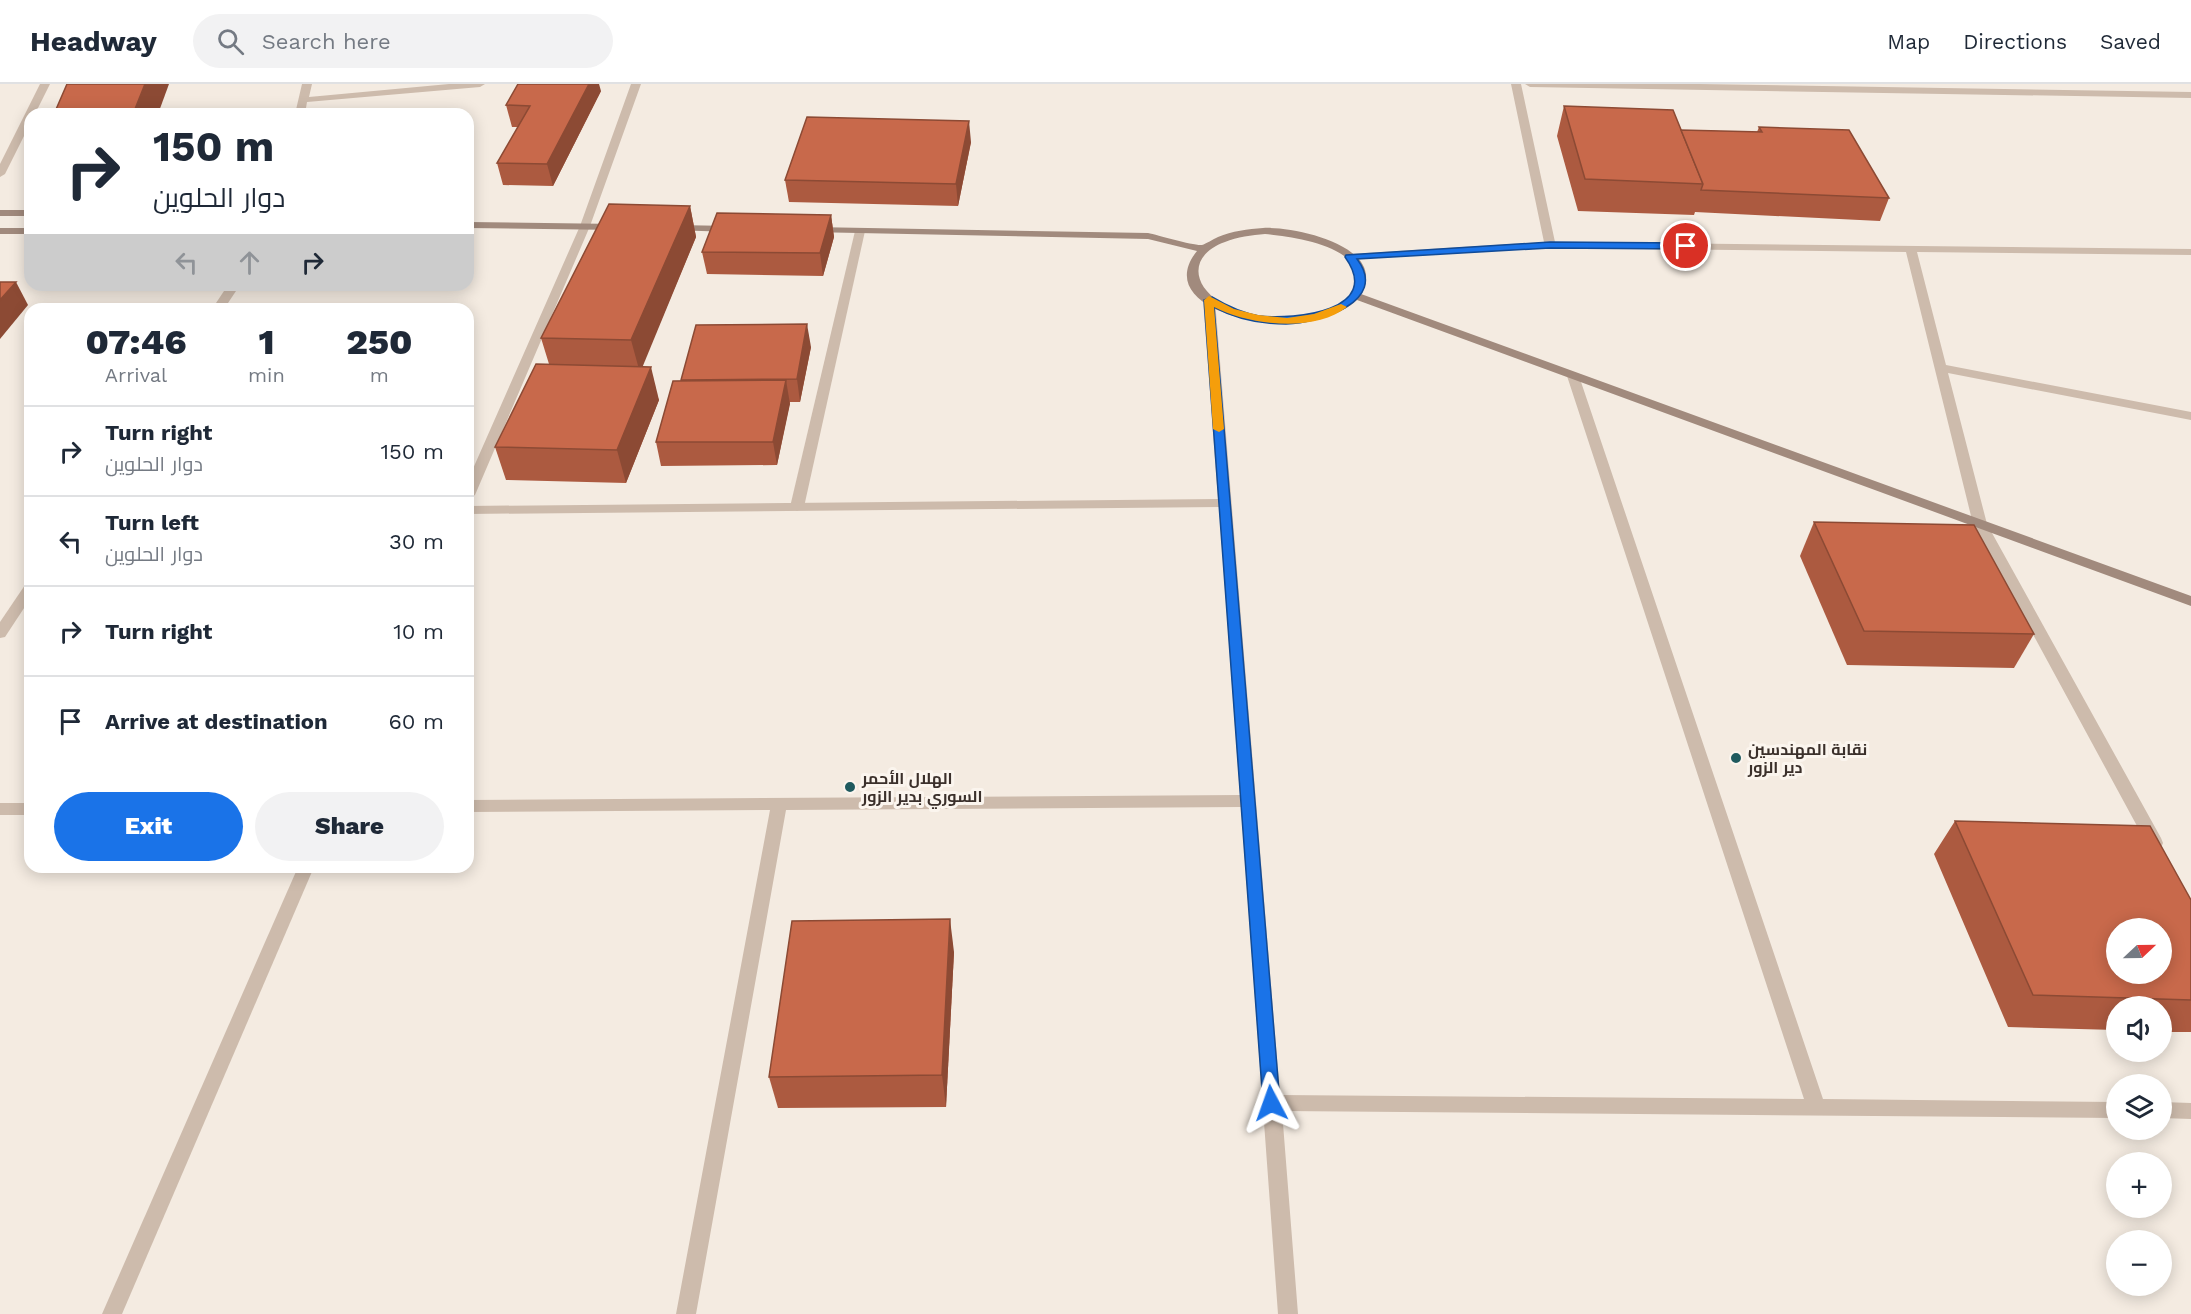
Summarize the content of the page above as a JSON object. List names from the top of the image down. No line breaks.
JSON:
{"places":["نقابة المهندسين دير الزور","الهلال الأحمر السوري بدير الزور"],"north":"right","page":{"header":"Headway","search":"Search here","nav":["Map","Directions","Saved"],"turn":["150 m","دوار الحلوين"],"eta":["07:46","Arrival","1","min","250","m"],"list":[{"name":"Turn right","note":"دوار الحلوين","value":"150 m"},{"name":"Turn left","note":"دوار الحلوين","value":"30 m"},{"name":"Turn right","value":"10 m"},{"name":"Arrive at destination","value":"60 m"}],"buttons":["Exit","Share"],"map_buttons":["+","−"]}}
